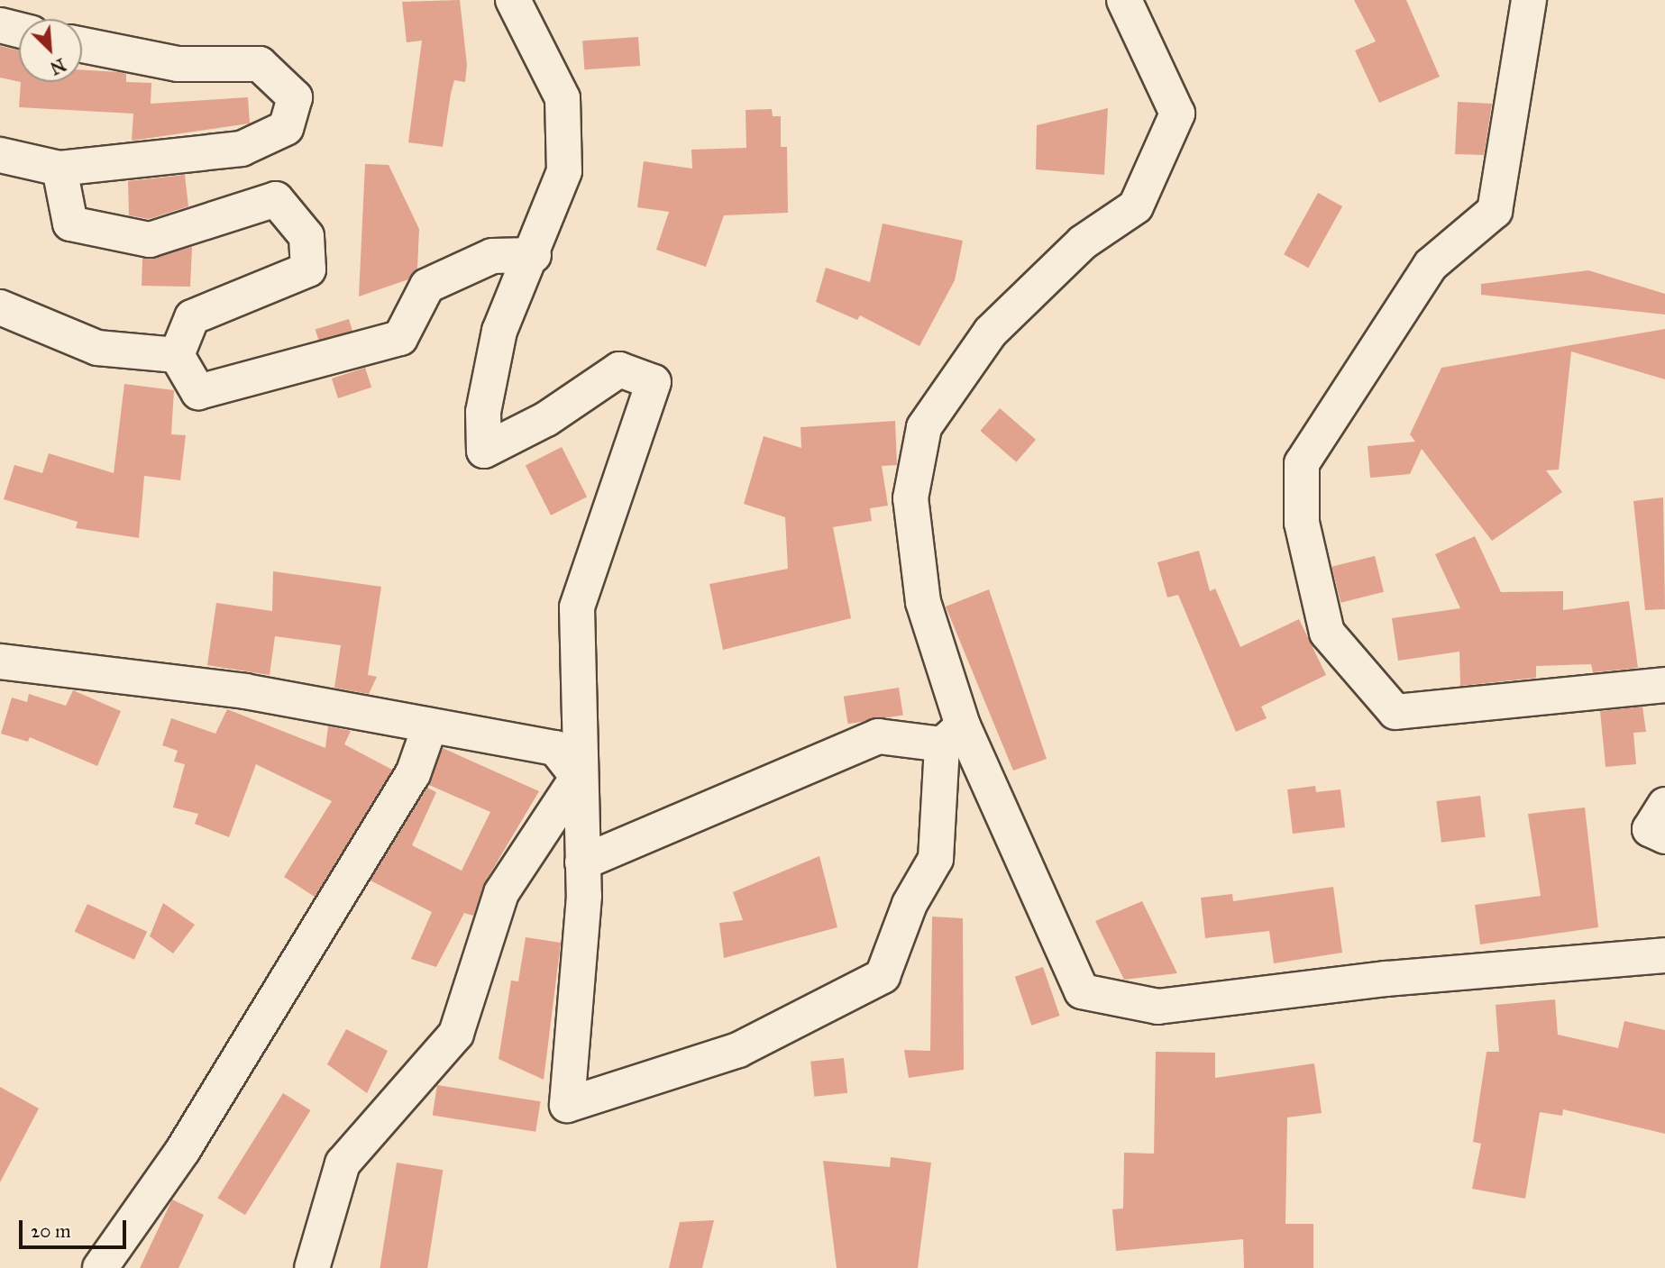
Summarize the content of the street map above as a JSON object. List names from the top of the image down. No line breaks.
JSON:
{"scale_bar":"20 m","north":"bottom right"}
